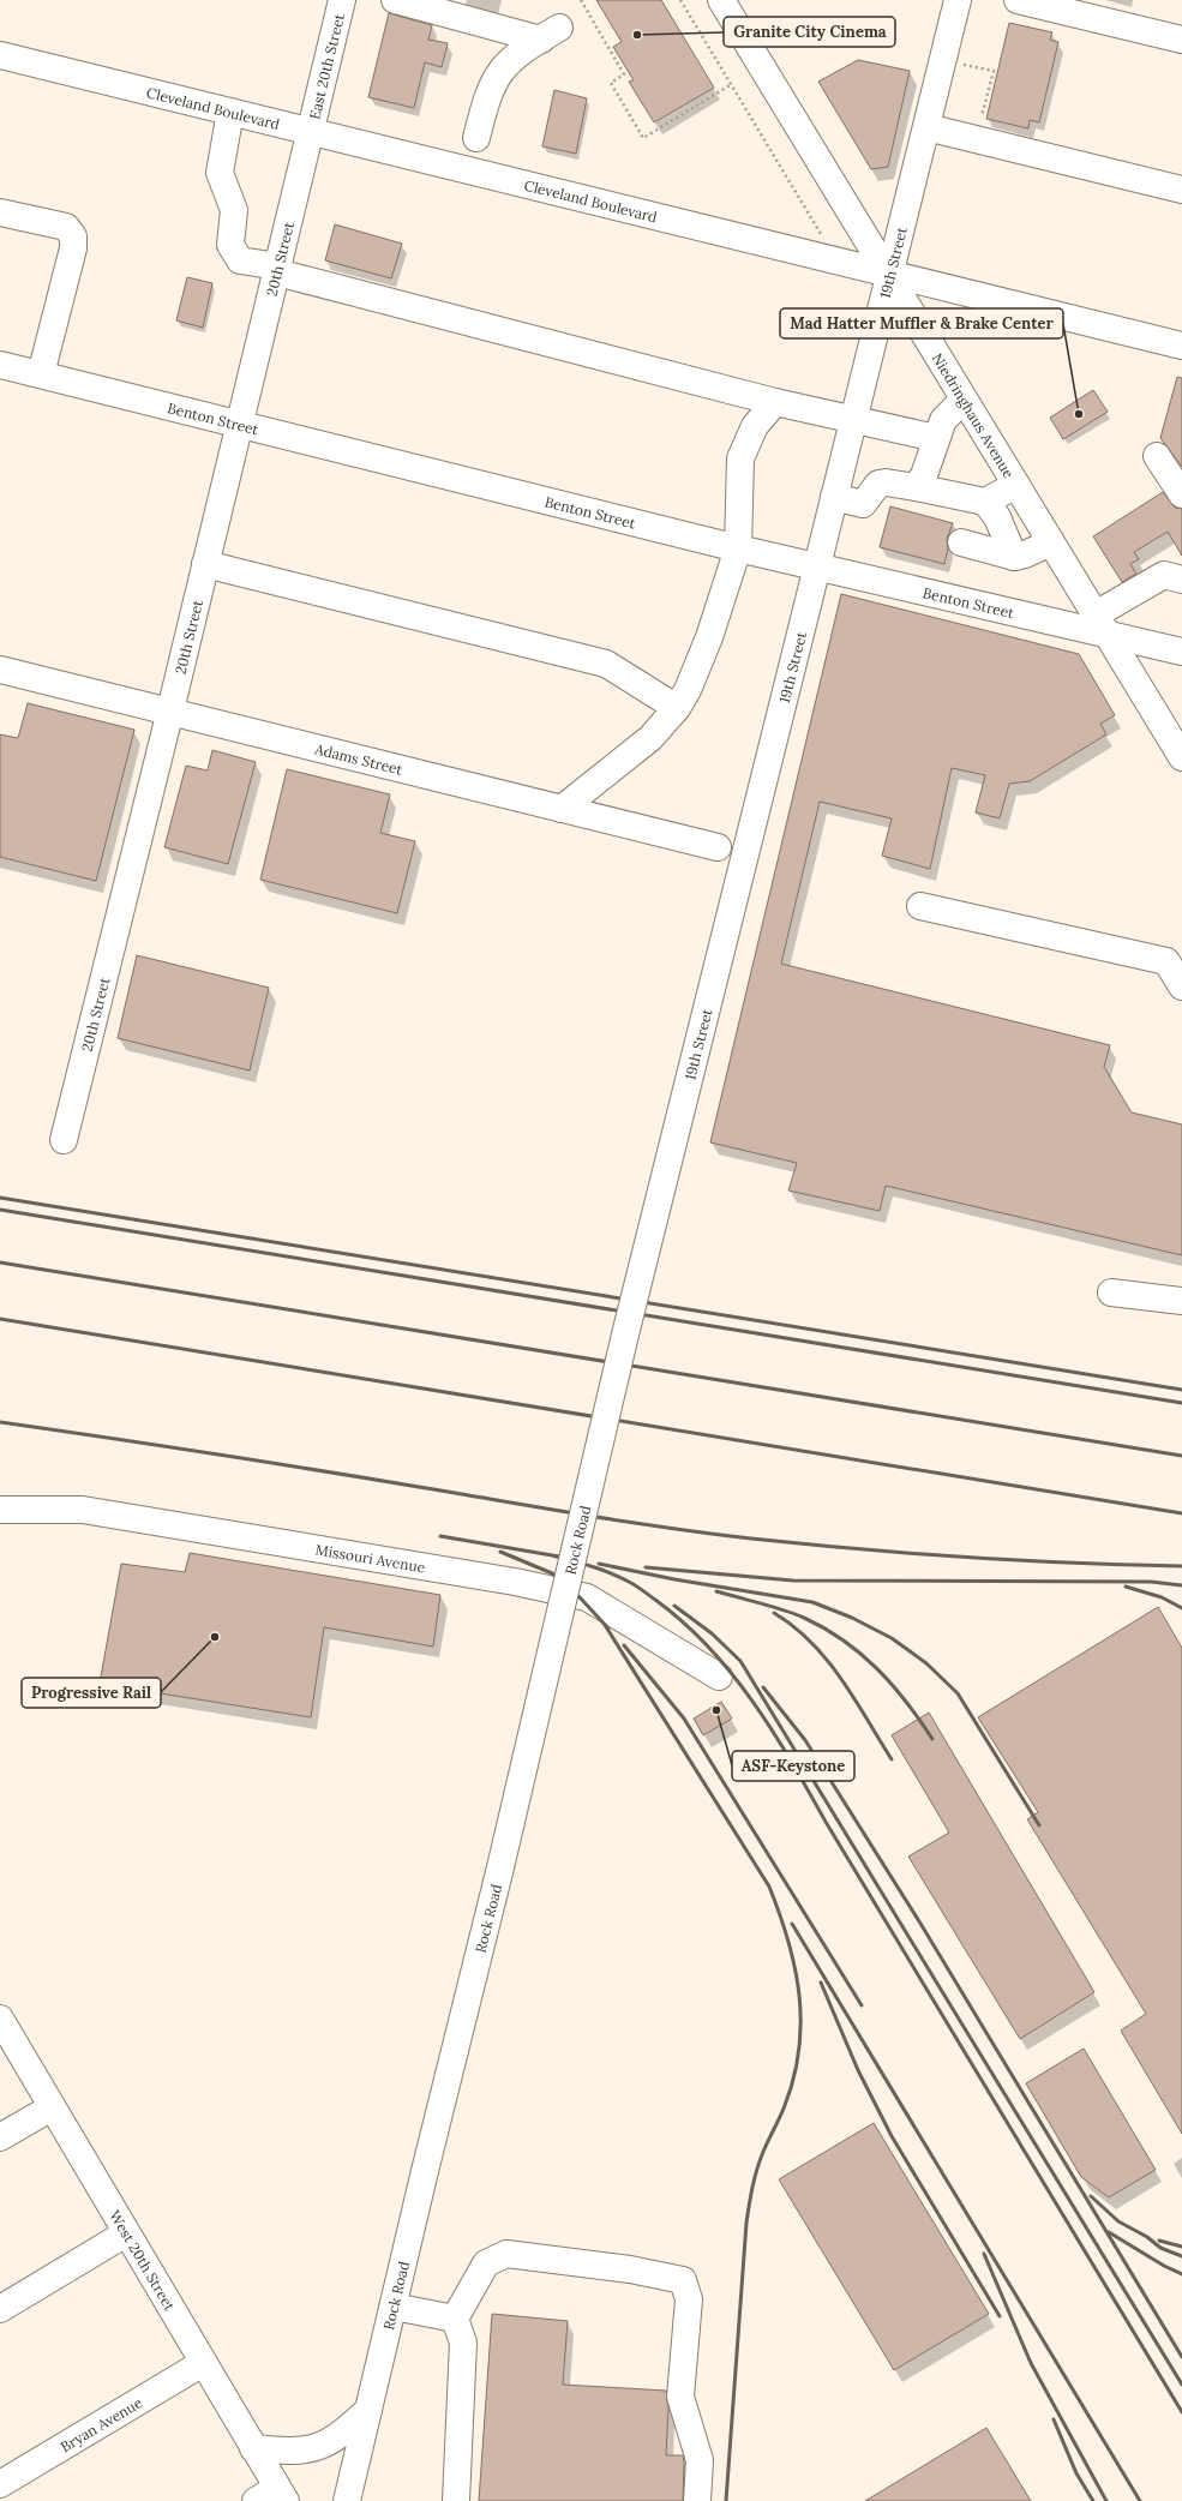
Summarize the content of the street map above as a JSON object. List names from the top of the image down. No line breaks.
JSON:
{"streets":{"street":["East 20th Street","Cleveland Boulevard","20th Street","19th Street","Niedringhaus Avenue","Benton Street","Adams Street","Rock Road","Missouri Avenue","West 20th Street","Bryan Avenue"]},"crossings":[["East 20th Street","Cleveland Boulevard"],["East 20th Street","20th Street"],["Cleveland Boulevard","20th Street"],["Cleveland Boulevard","19th Street"],["Cleveland Boulevard","Niedringhaus Avenue"],["20th Street","Benton Street"],["20th Street","Adams Street"],["19th Street","Niedringhaus Avenue"],["19th Street","Benton Street"],["19th Street","Rock Road"],["Niedringhaus Avenue","Benton Street"],["West 20th Street","Bryan Avenue"]],"places":["Granite City Cinema","Mad Hatter Muffler & Brake Center","Progressive Rail","ASF-Keystone"]}
